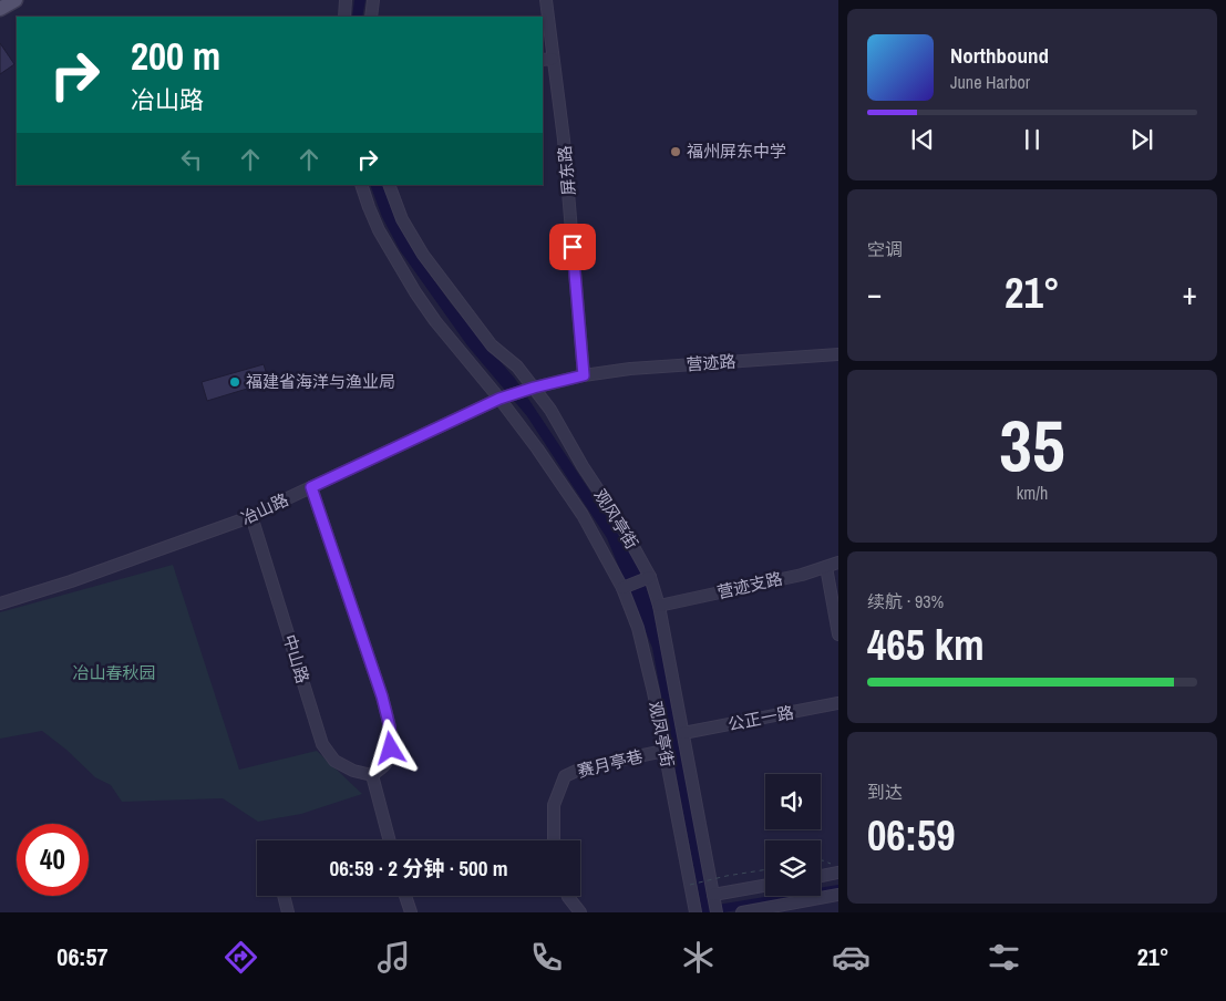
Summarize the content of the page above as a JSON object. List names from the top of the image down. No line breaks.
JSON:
{"streets":{"street":["屏东路","营迹路","冶山路","观风亭街","营迹支路","中山路","公正一路","观凤亭街","赛月亭巷"]},"crossings":[["屏东路","营迹路"],["屏东路","冶山路"],["营迹路","冶山路"],["冶山路","观风亭街"],["冶山路","中山路"],["冶山路","观凤亭街"],["观风亭街","营迹支路"],["观风亭街","公正一路"],["观凤亭街","赛月亭巷"]],"parks":["冶山春秋园"],"places":["福州屏东中学","福建省海洋与渔业局"],"page":{"turn":["200 m","冶山路"],"song":["Northbound","June Harbor"],"tile":["空调",["35","km/h"],["续航 · 93%","465 km"],["到达","06:59"]],"heat":["−","21°","+"],"limit":"40","trip":"06:59 · 2 分钟 · 500 m","tabs":["06:57","21°"]}}
